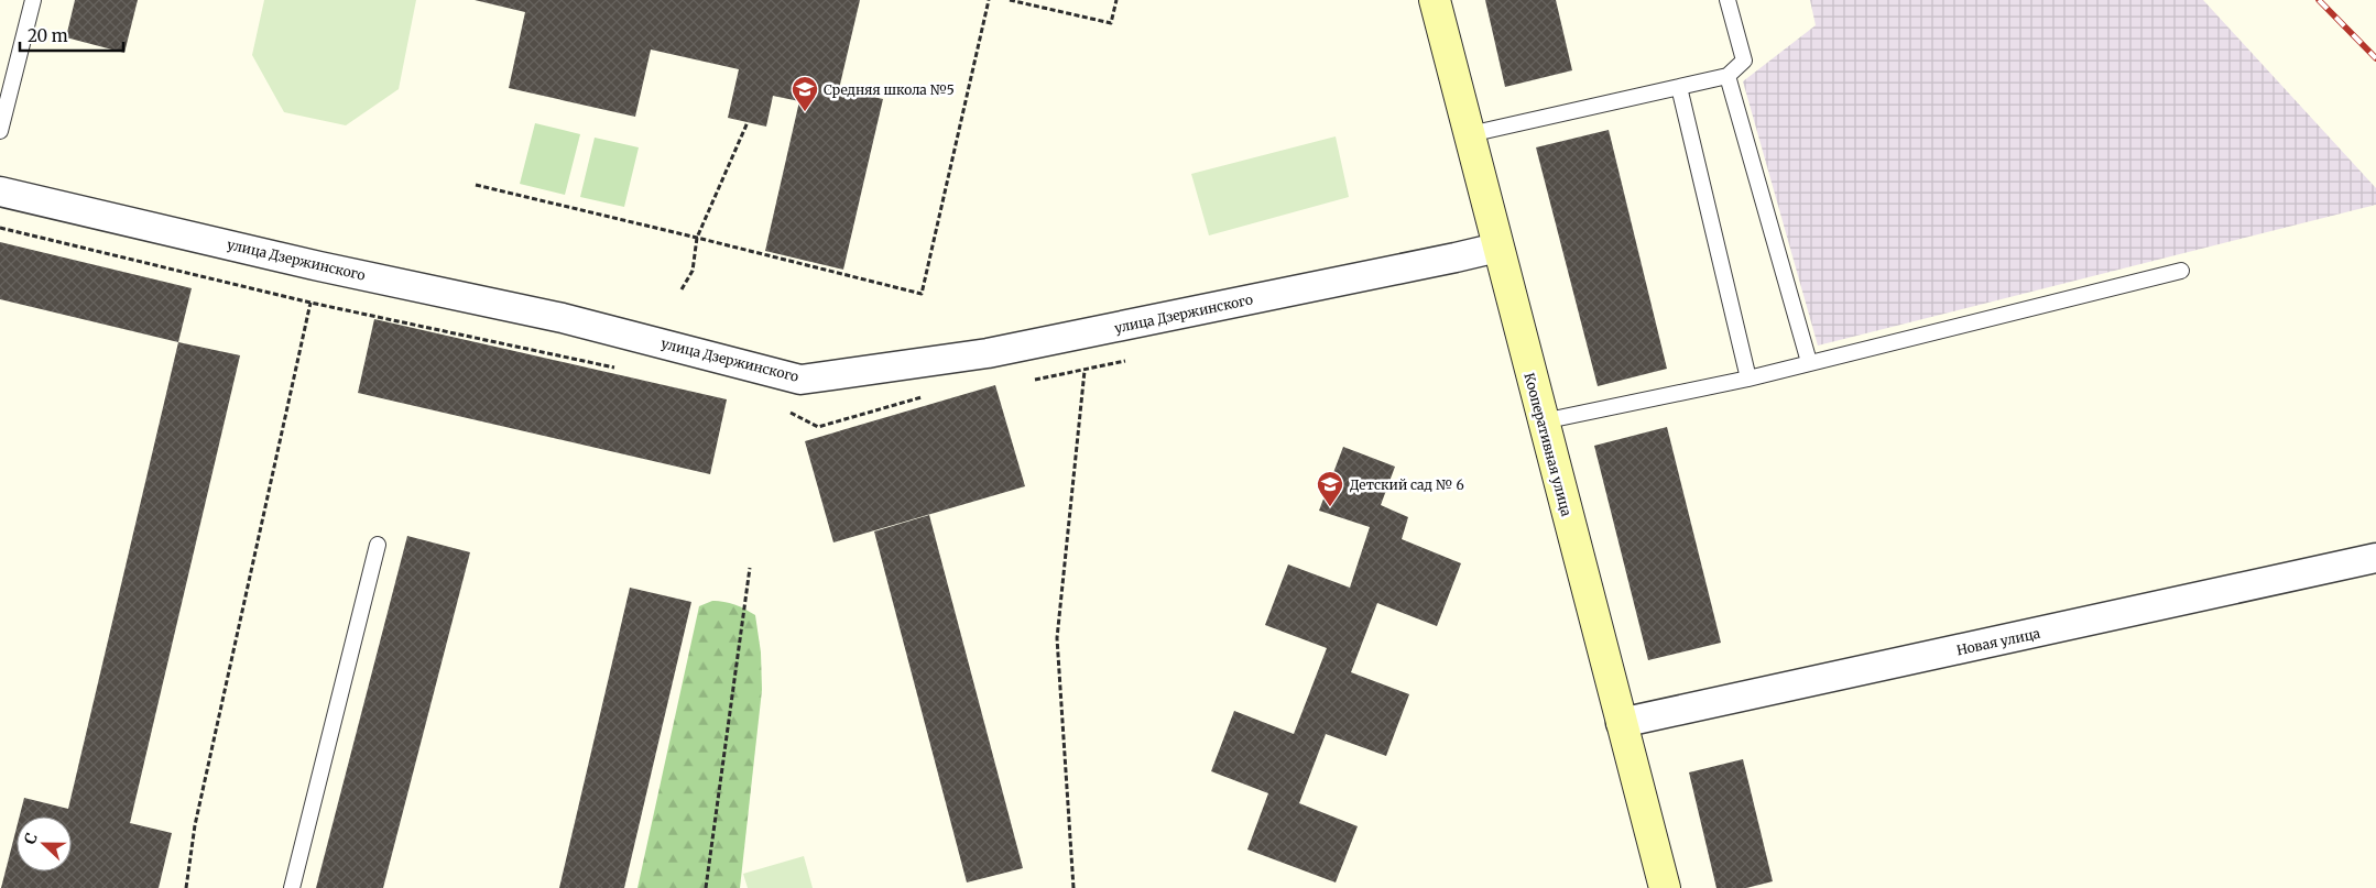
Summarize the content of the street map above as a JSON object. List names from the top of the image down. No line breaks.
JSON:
{"streets":{"street":["улица Дзержинского","Кооперативная улица","Новая улица"]},"crossings":[["улица Дзержинского","Кооперативная улица"],["Кооперативная улица","Новая улица"]],"places":{"school or university":["Средняя школа №5","Детский сад № 6"]},"scale_bar":"20 m","north":"left"}
